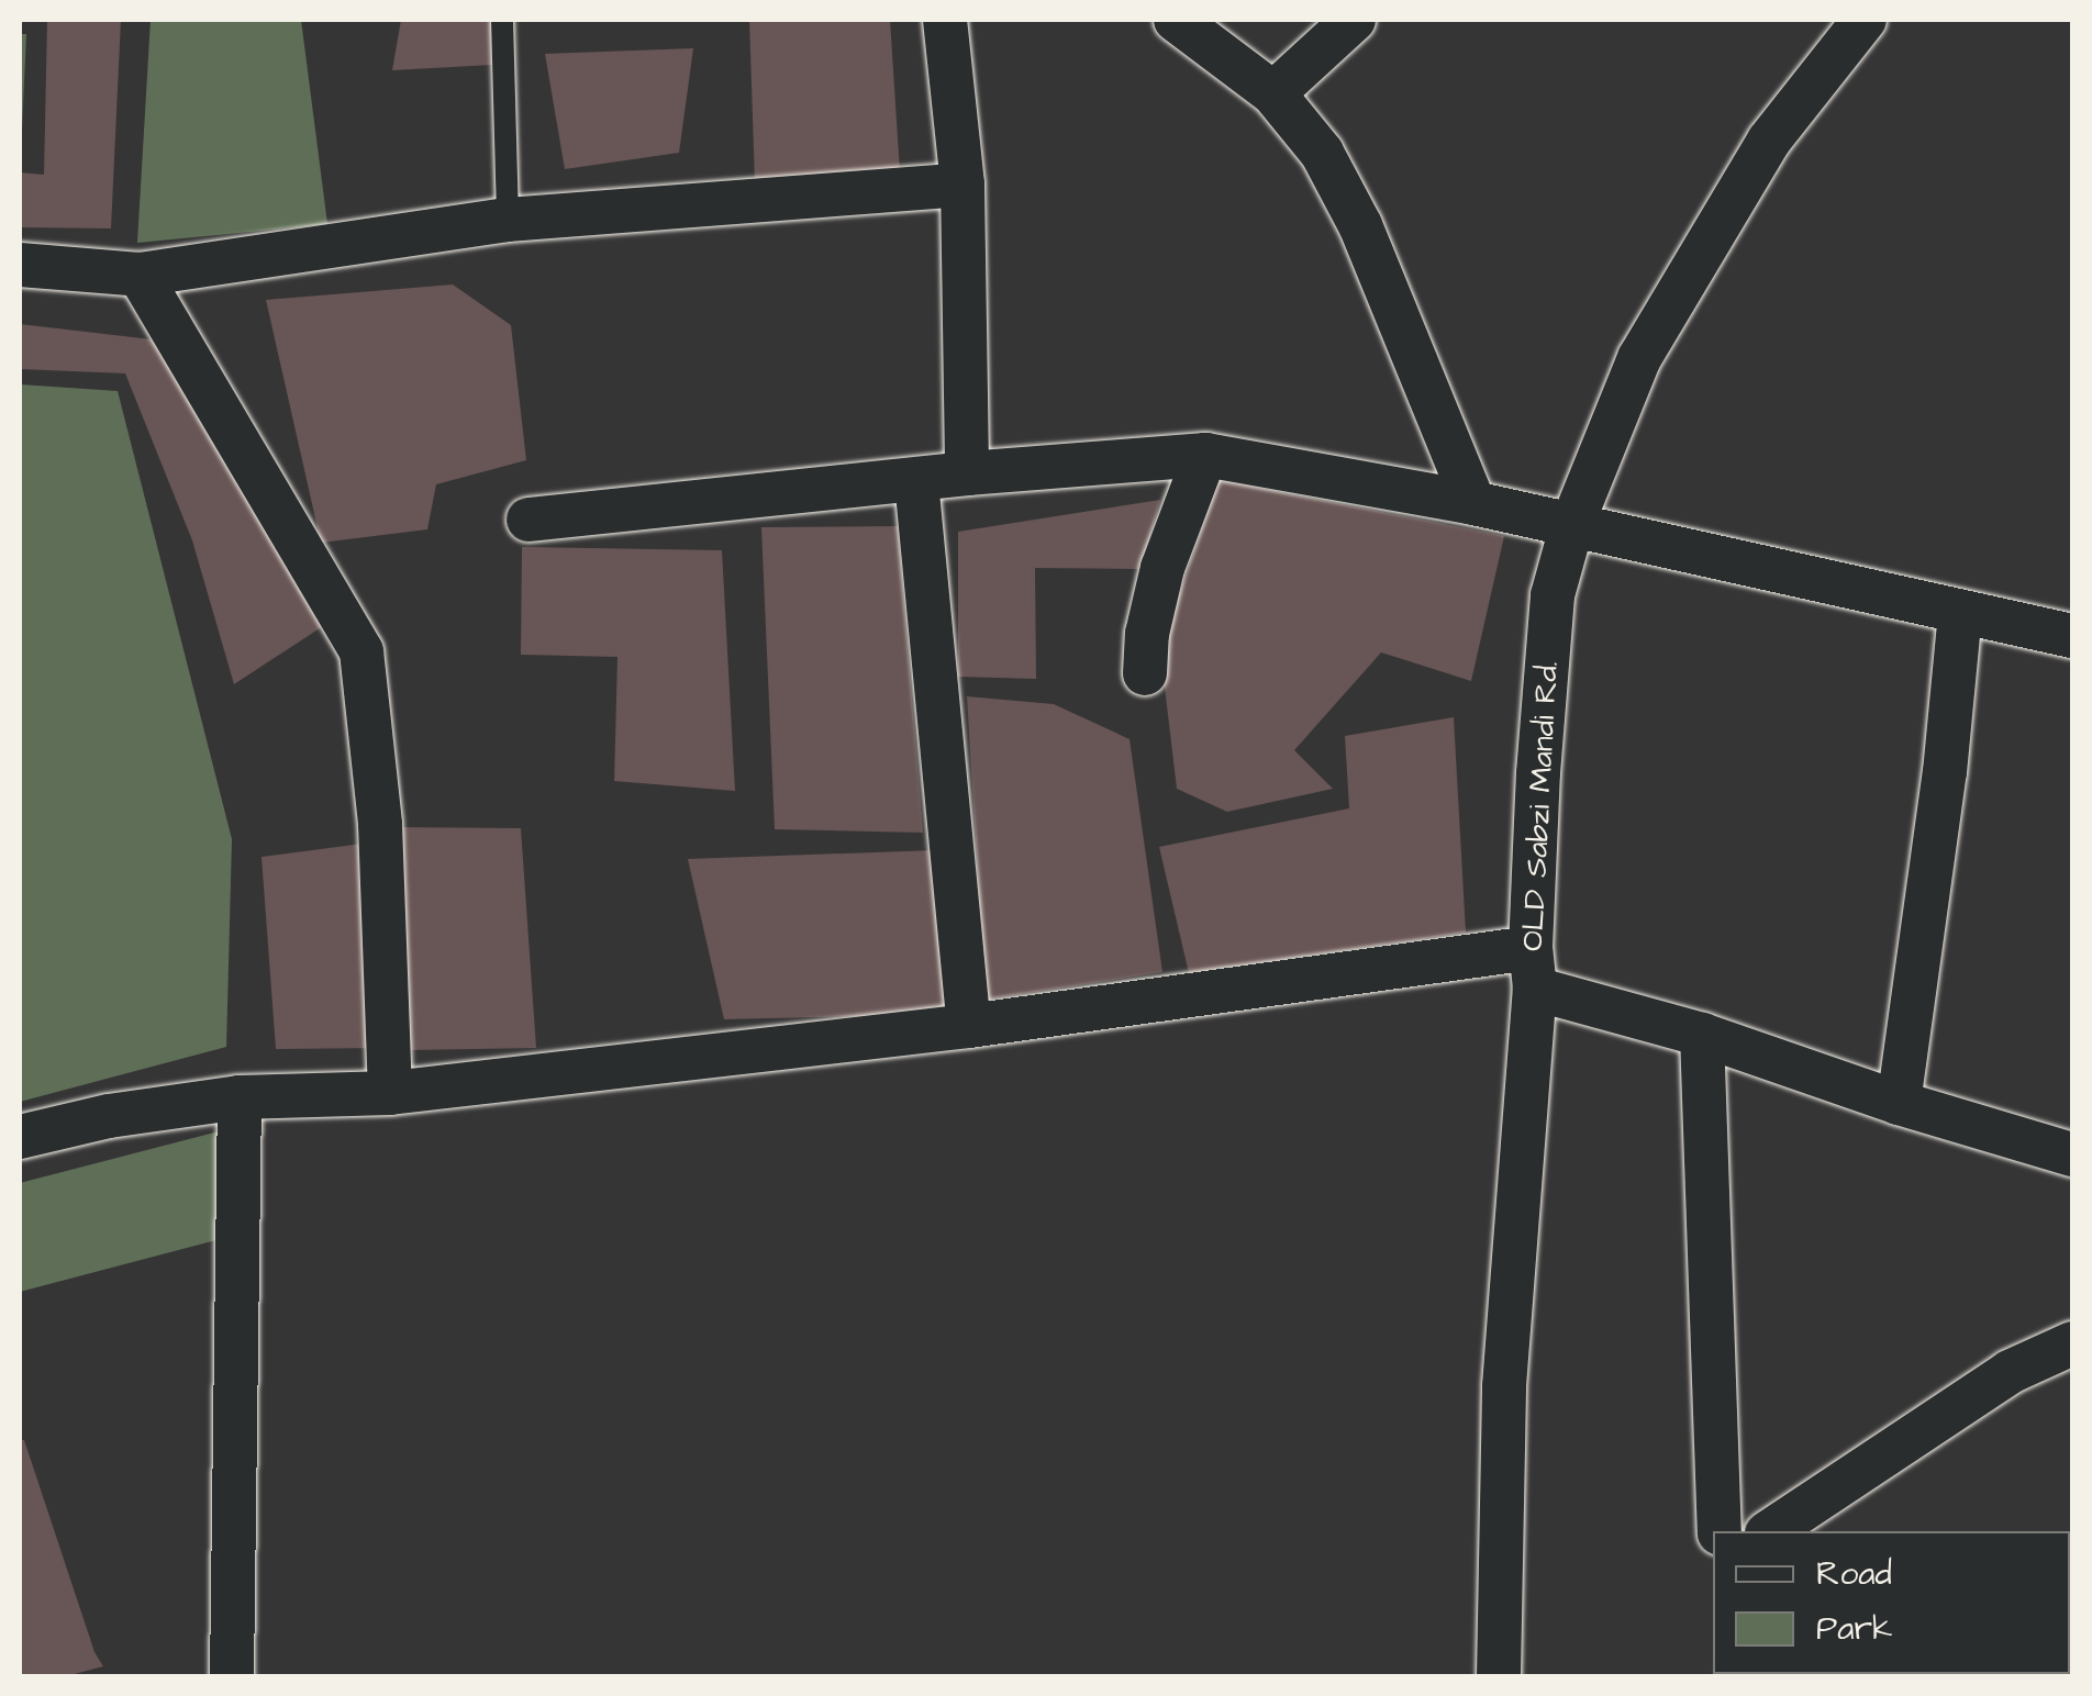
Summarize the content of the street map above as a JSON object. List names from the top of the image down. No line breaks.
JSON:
{"streets":{"street":["OLD Sabzi Mandi Rd."]},"legend":["Road","Park"]}
